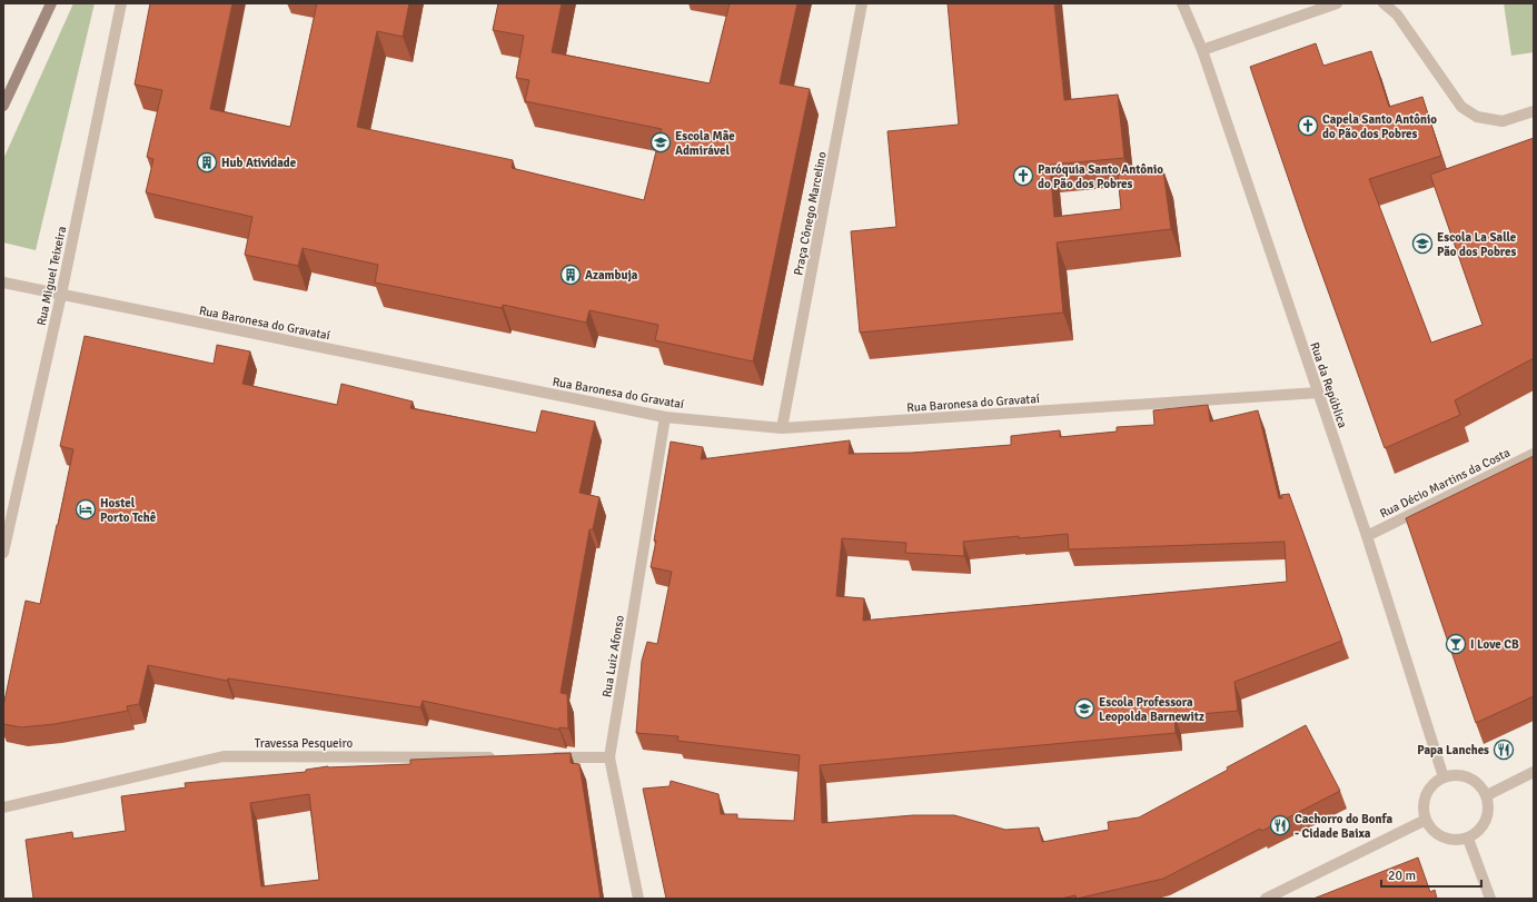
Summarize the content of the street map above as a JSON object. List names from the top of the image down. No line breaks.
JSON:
{"streets":{"street":["Praça Cônego Marcelino","Rua Miguel Teixeira","Rua Baronesa do Gravataí","Rua da República","Rua Décio Martins da Costa","Rua Luiz Afonso","Travessa Pesqueiro"]},"crossings":[["Praça Cônego Marcelino","Rua Baronesa do Gravataí"],["Rua Miguel Teixeira","Rua Baronesa do Gravataí"],["Rua Baronesa do Gravataí","Rua da República"],["Rua Baronesa do Gravataí","Rua Luiz Afonso"],["Rua da República","Rua Décio Martins da Costa"]],"places":{"church":["Capela Santo Antônio do Pão dos Pobres","Paróquia Santo Antônio do Pão dos Pobres"],"school or university":["Escola Mãe Admirável","Escola La Salle Pão dos Pobres","Escola Professora Leopolda Barnewitz"],"building":["Hub Atividade","Azambuja"],"hotel":["Hostel Porto Tchê"],"bar":["I Love CB"],"restaurant":["Papa Lanches","Cachorro do Bonfa - Cidade Baixa"]},"scale_bar":"20 m"}
